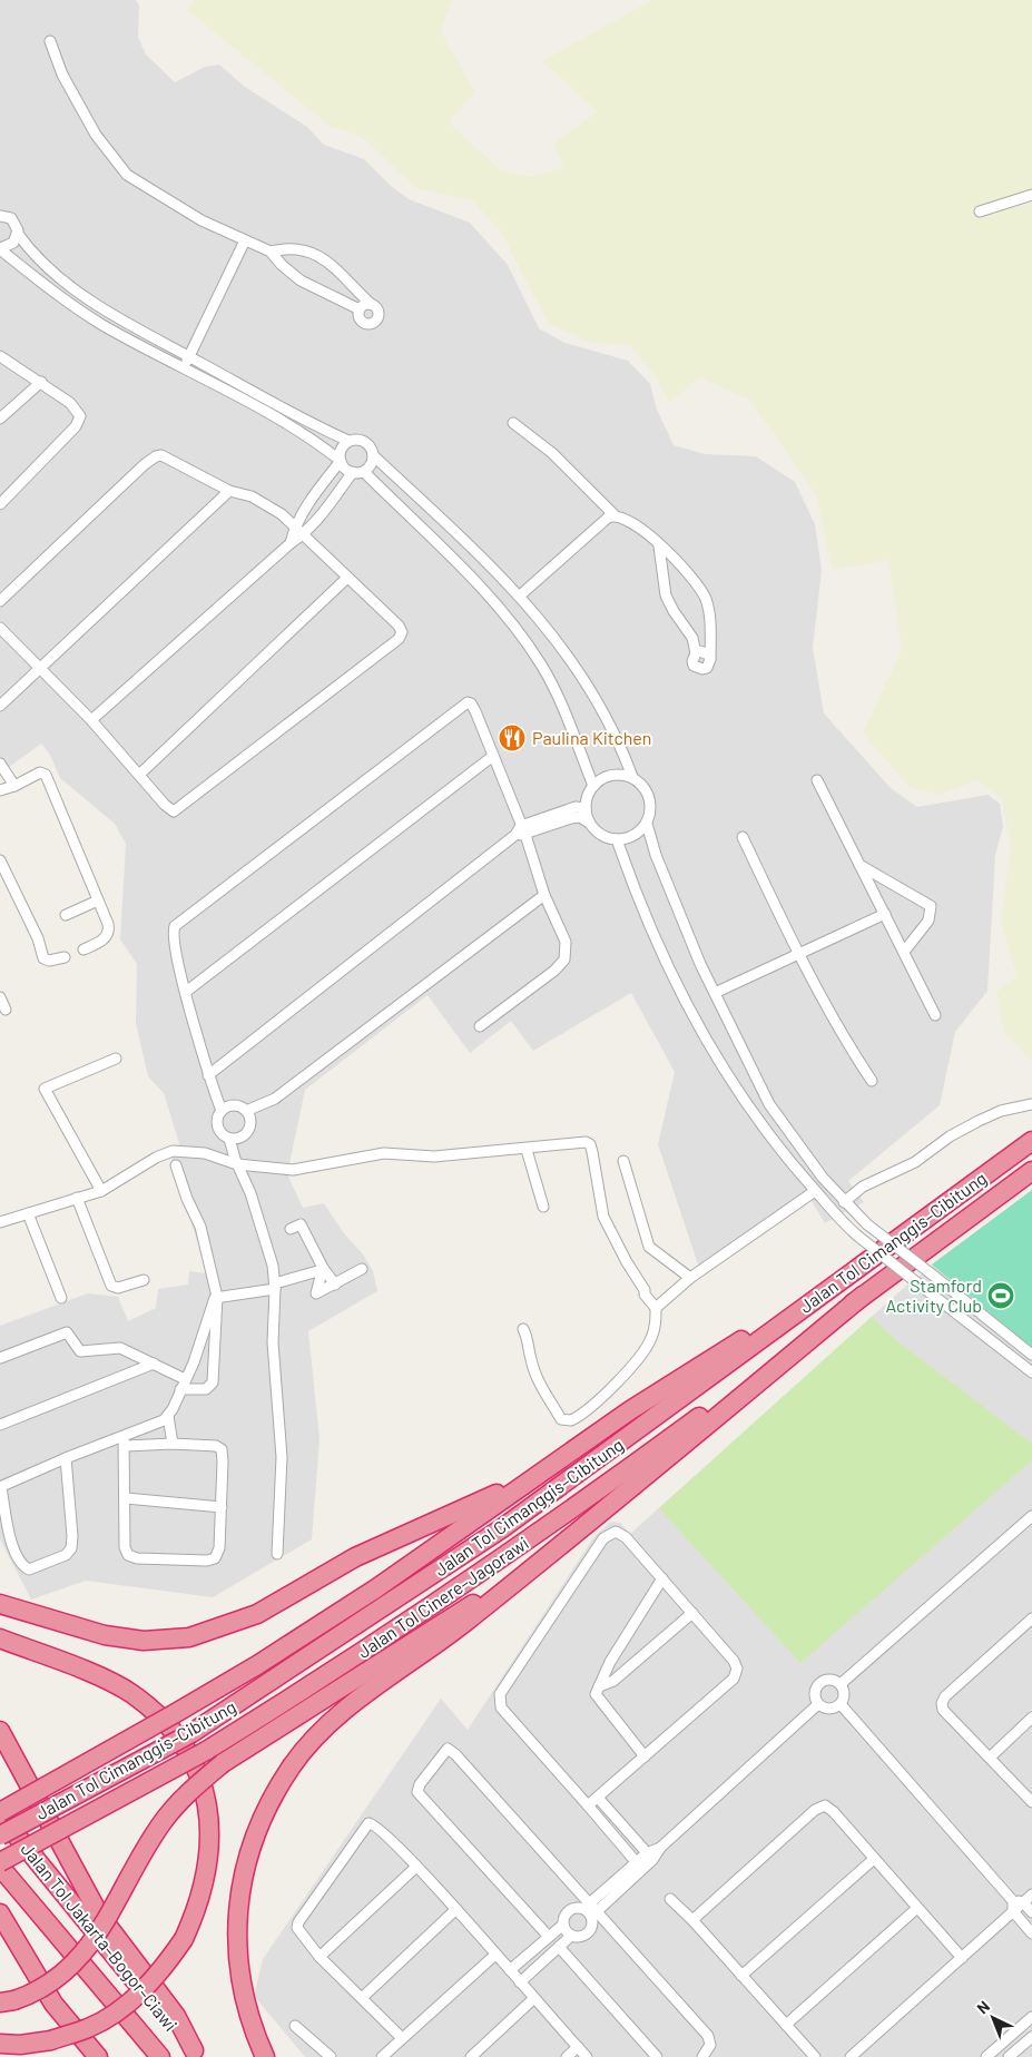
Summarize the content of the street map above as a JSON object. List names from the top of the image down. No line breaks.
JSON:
{"streets":{"highway":["Jalan Tol Cimanggis–Cibitung","Jalan Tol Cinere–Jagorawi","Jalan Tol Jakarta–Bogor–Ciawi"]},"crossings":[["Jalan Tol Cimanggis–Cibitung","Jalan Tol Cinere–Jagorawi"]],"places":{"restaurant":["Paulina Kitchen"],"sports":["Stamford Activity Club"]},"north":"top left"}
